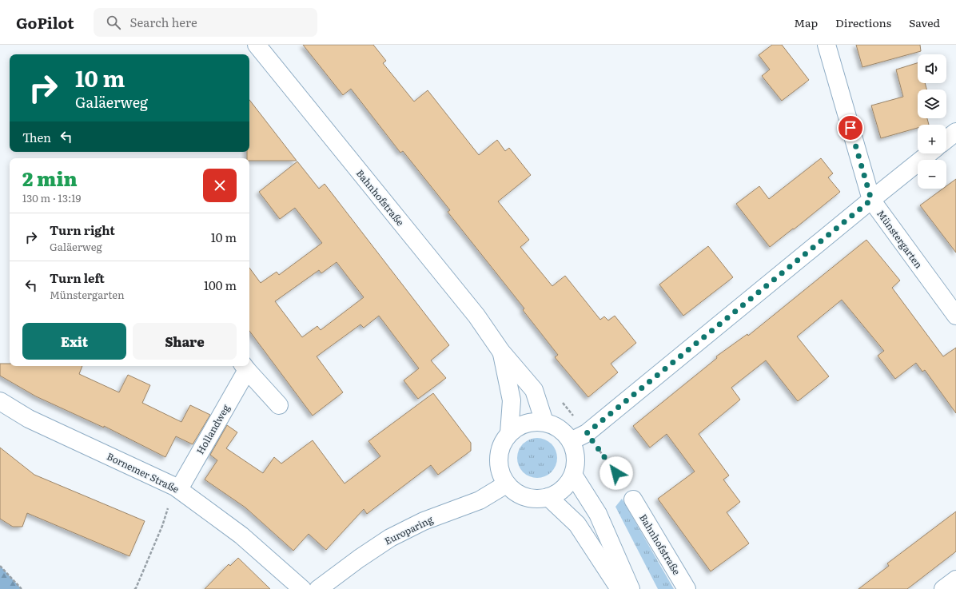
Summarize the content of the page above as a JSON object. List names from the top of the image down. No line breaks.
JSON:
{"streets":{"street":["Bahnhofstraße","Münstergarten","Hollandweg","Bornemer Straße","Europaring"]},"crossings":[["Bahnhofstraße","Europaring"],["Hollandweg","Bornemer Straße"]],"page":{"header":"GoPilot","search":"Search here","nav":["Map","Directions","Saved"],"map_buttons":["+","−"],"turn":["10 m","Galäerweg"],"then":"Then","heading":["2 min","130 m · 13:19"],"list":[{"name":"Turn right","note":"Galäerweg","value":"10 m"},{"name":"Turn left","note":"Münstergarten","value":"100 m"}],"buttons":["Exit","Share"]}}
